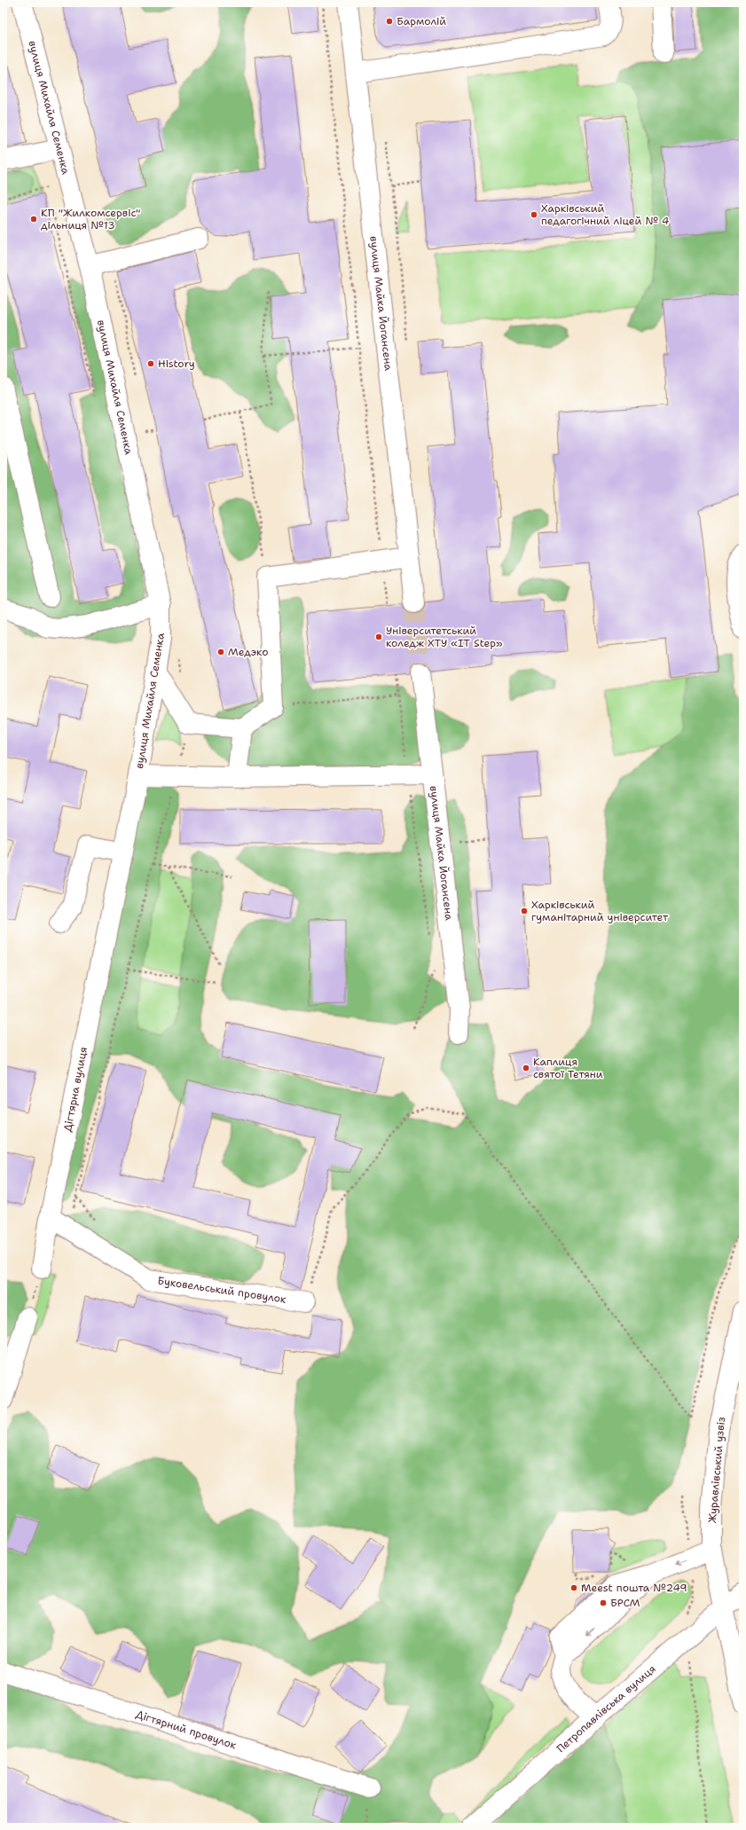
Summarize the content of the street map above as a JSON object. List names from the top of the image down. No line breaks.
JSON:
{"streets":{"street":["вулиця Михайля Семенка","вулиця Майка Йогансена","Дігтярна вулиця","Буковельський провулок","Журавлівський узвіз","Петропавлівська вулиця","Дігтярний провулок"]},"crossings":[["вулиця Михайля Семенка","Дігтярна вулиця"],["Дігтярна вулиця","Буковельський провулок"],["Журавлівський узвіз","Петропавлівська вулиця"]],"places":["Бармолій","Харківський педагогічний ліцей № 4","КП \"Жилкомсервіс\" дільниця №13","History","Університетський коледж ХТУ «IT Step»","Медэко","Харківський гуманітарний університет","Каплиця святої Тетяни","Meest пошта №249","БРСМ"]}
